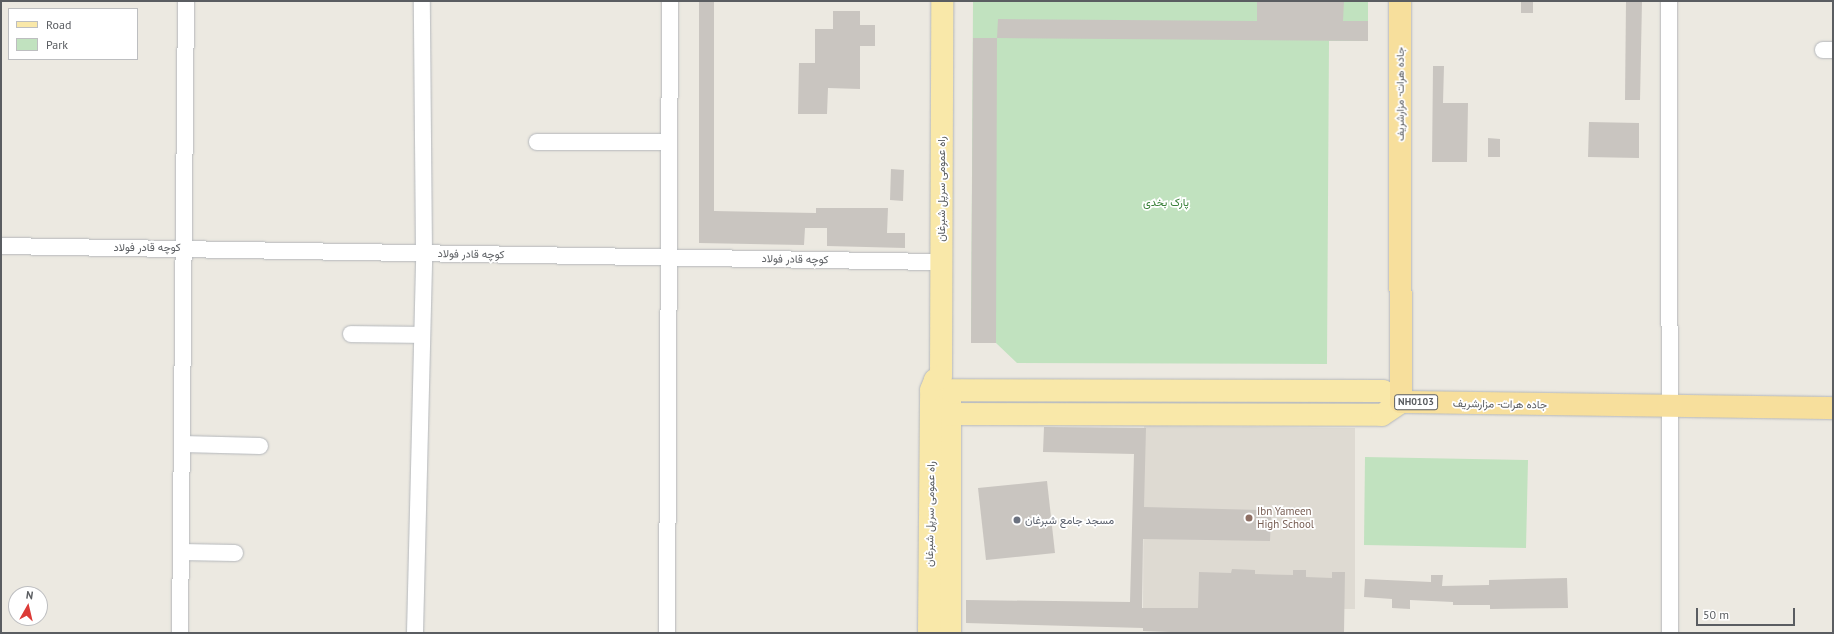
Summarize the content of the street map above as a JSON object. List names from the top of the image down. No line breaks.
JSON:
{"streets":{"highway":["جاده هرات- مزارشریف","NH0103"],"main road":["راه عمومی سرپل شبرغان"],"street":["کوچه قادر فولاد"]},"crossings":[["راه عمومی سرپل شبرغان","کوچه قادر فولاد"]],"parks":["پارک بخدی"],"places":["Ibn Yameen High School","مسجد جامع شبرغان"],"legend":["Road","Park"],"scale_bar":"50 m","north":"top"}
